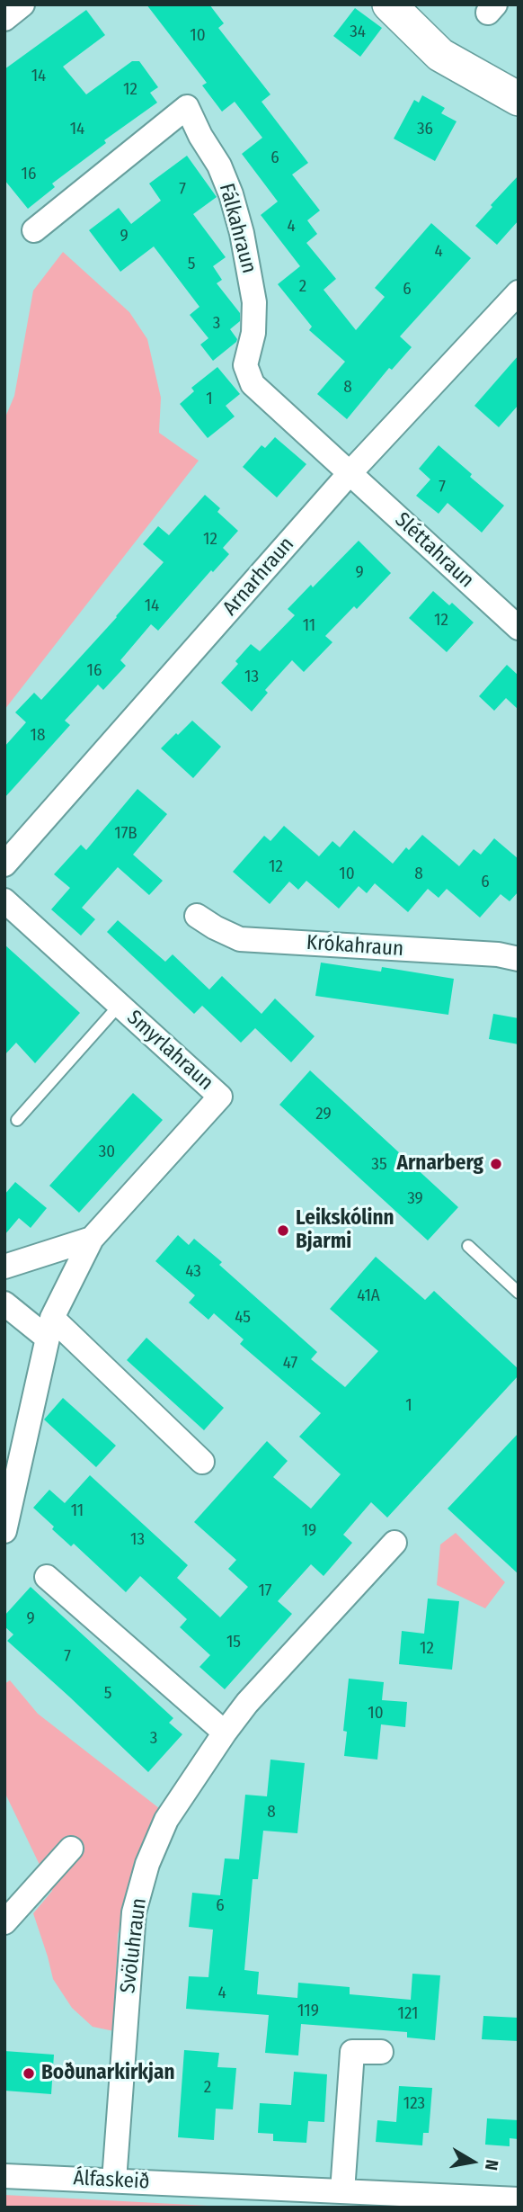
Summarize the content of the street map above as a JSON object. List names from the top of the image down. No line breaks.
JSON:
{"streets":{"street":["Fálkahraun","Sléttahraun","Arnarhraun","Krókahraun","Smyrlahraun","Svöluhraun","Álfaskeið"]},"crossings":[["Fálkahraun","Sléttahraun"],["Fálkahraun","Arnarhraun"],["Sléttahraun","Arnarhraun"],["Svöluhraun","Álfaskeið"]],"places":["Arnarberg","Leikskólinn Bjarmi","Boðunarkirkjan"],"house_numbers":["34","10","14","12","14","36","6","16","7","4","9","4","5","2","6","3","8","1","7","12","9","14","12","11","16","13","18","17B","12","10","8","6","29","30","35","39","43","41A","45","47","1","11","19","13","17","9","15","12","7","5","10","3","8","6","4","119","121","2","123"],"north":"right"}
